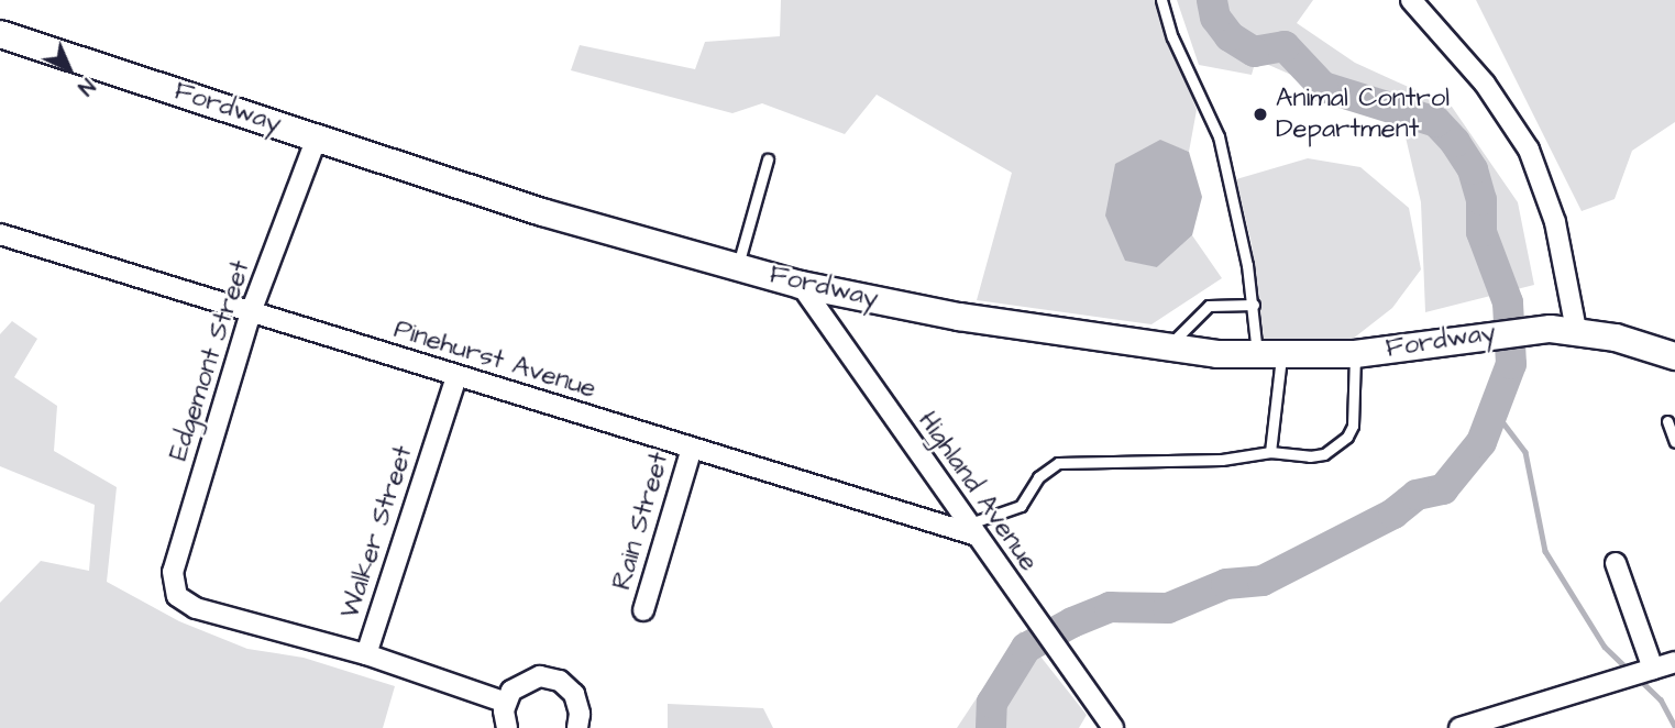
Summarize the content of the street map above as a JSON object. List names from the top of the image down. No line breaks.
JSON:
{"streets":{"street":["Fordway","Pinehurst Avenue","Edgemont Street","Highland Avenue","Rain Street","Walker Street"]},"crossings":[["Fordway","Edgemont Street"],["Fordway","Highland Avenue"],["Pinehurst Avenue","Edgemont Street"],["Pinehurst Avenue","Highland Avenue"],["Pinehurst Avenue","Rain Street"],["Pinehurst Avenue","Walker Street"],["Edgemont Street","Walker Street"]],"places":["Animal Control Department"],"north":"bottom right"}
